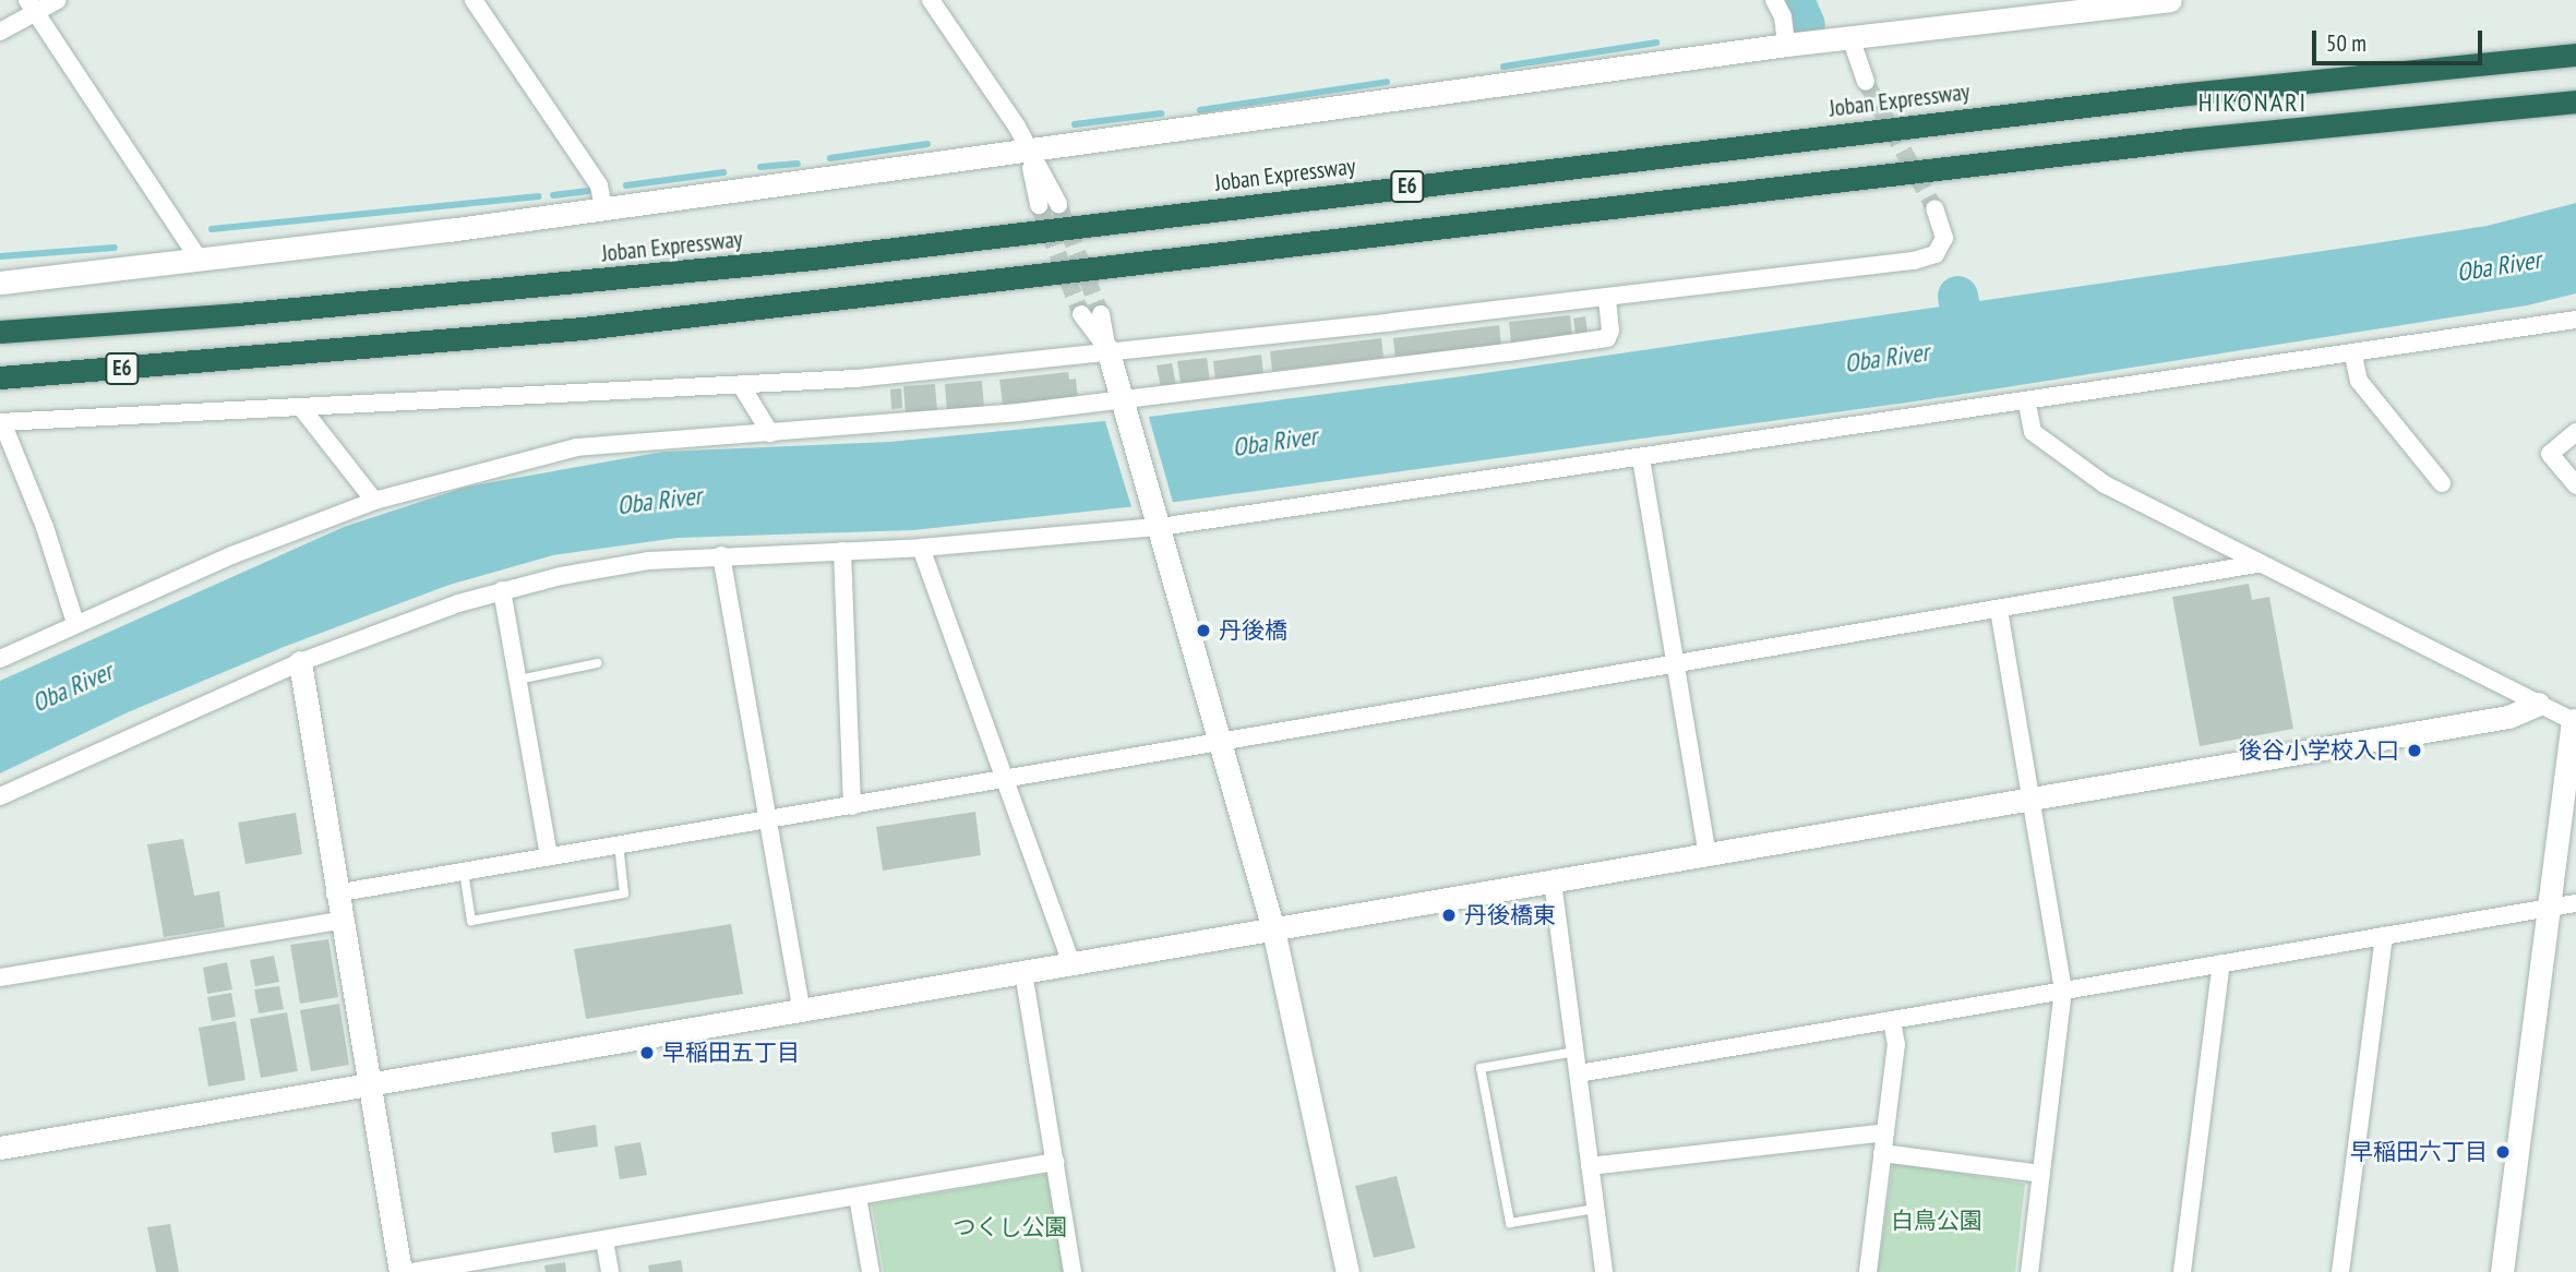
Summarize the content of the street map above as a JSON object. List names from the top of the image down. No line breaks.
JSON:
{"streets":{"highway":["Joban Expressway","E6"]},"districts":["HIKONARI"],"water":["Oba River"],"parks":["白鳥公園","つくし公園"],"places":["丹後橋","後谷小学校入口","丹後橋東","早稲田五丁目","早稲田六丁目"],"scale_bar":"50 m"}
